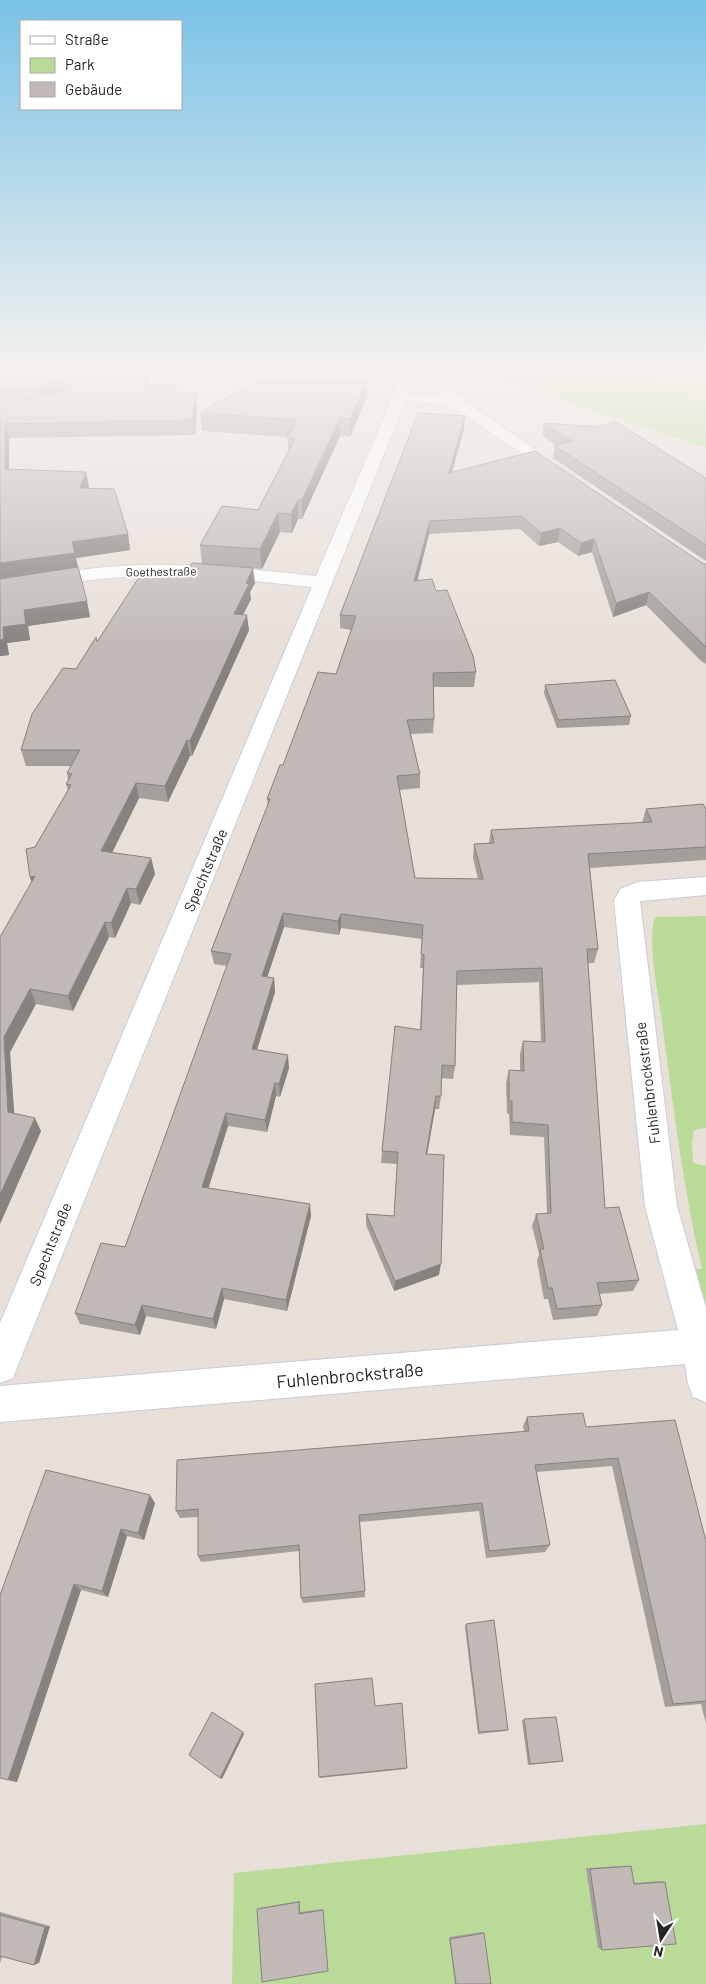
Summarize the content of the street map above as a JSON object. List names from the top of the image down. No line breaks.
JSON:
{"streets":{"street":["Goethestraße","Spechtstraße","Fuhlenbrockstraße"]},"crossings":[["Goethestraße","Spechtstraße"]],"legend":["Straße","Park","Gebäude"],"north":"bottom"}
